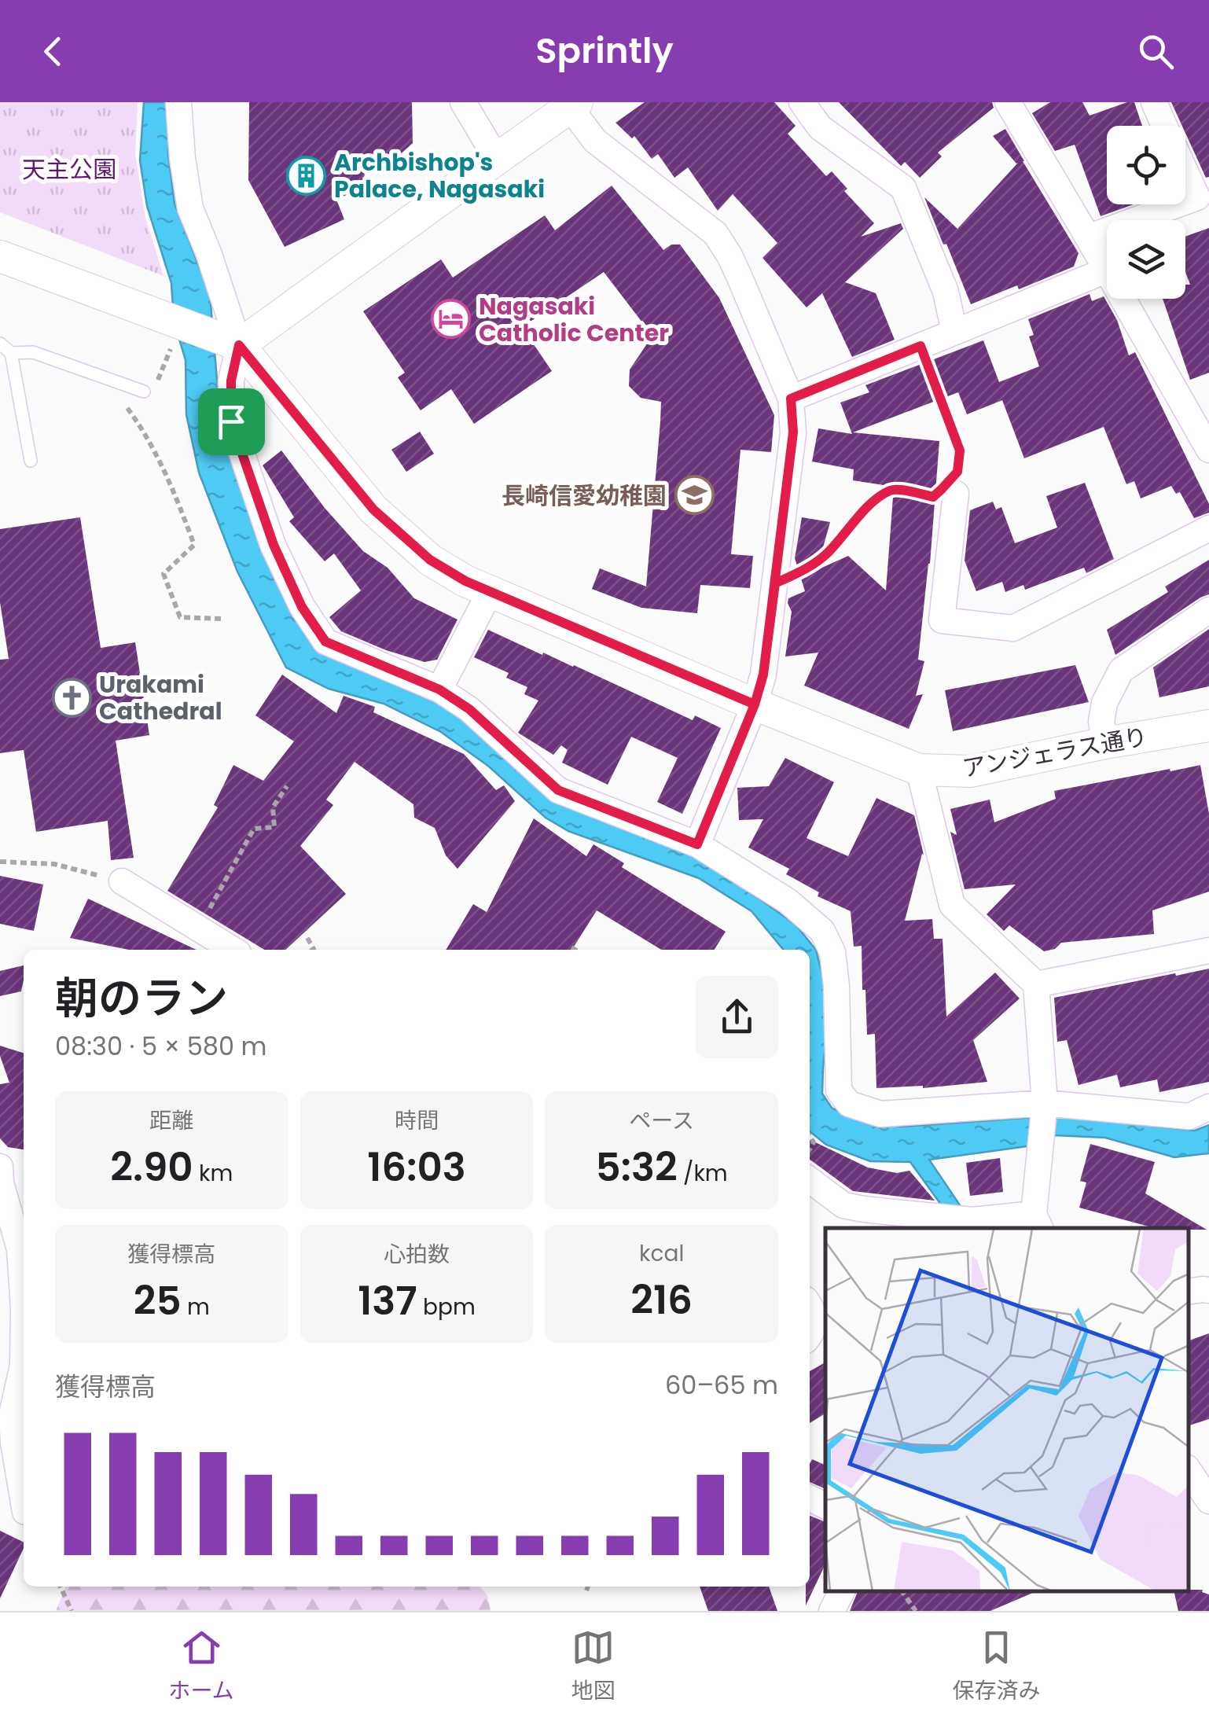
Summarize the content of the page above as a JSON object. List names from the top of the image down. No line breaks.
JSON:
{"streets":{"street":["アンジェラス通り"]},"parks":["天主公園"],"places":{"building":["Archbishop's Palace, Nagasaki"],"hotel":["Nagasaki Catholic Center"],"school or university":["長崎信愛幼稚園"],"church":["Urakami Cathedral"]},"page":{"header":"Sprintly","heading":["朝のラン","08:30 · 5 × 580 m"],"stats":[["距離","2.90 km"],["時間","16:03"],["ペース","5:32 /km"],["獲得標高","25 m"],["心拍数","137 bpm"],["kcal","216"]],"chart":["獲得標高","60–65 m"],"tabs":["ホーム","地図","保存済み"]}}
